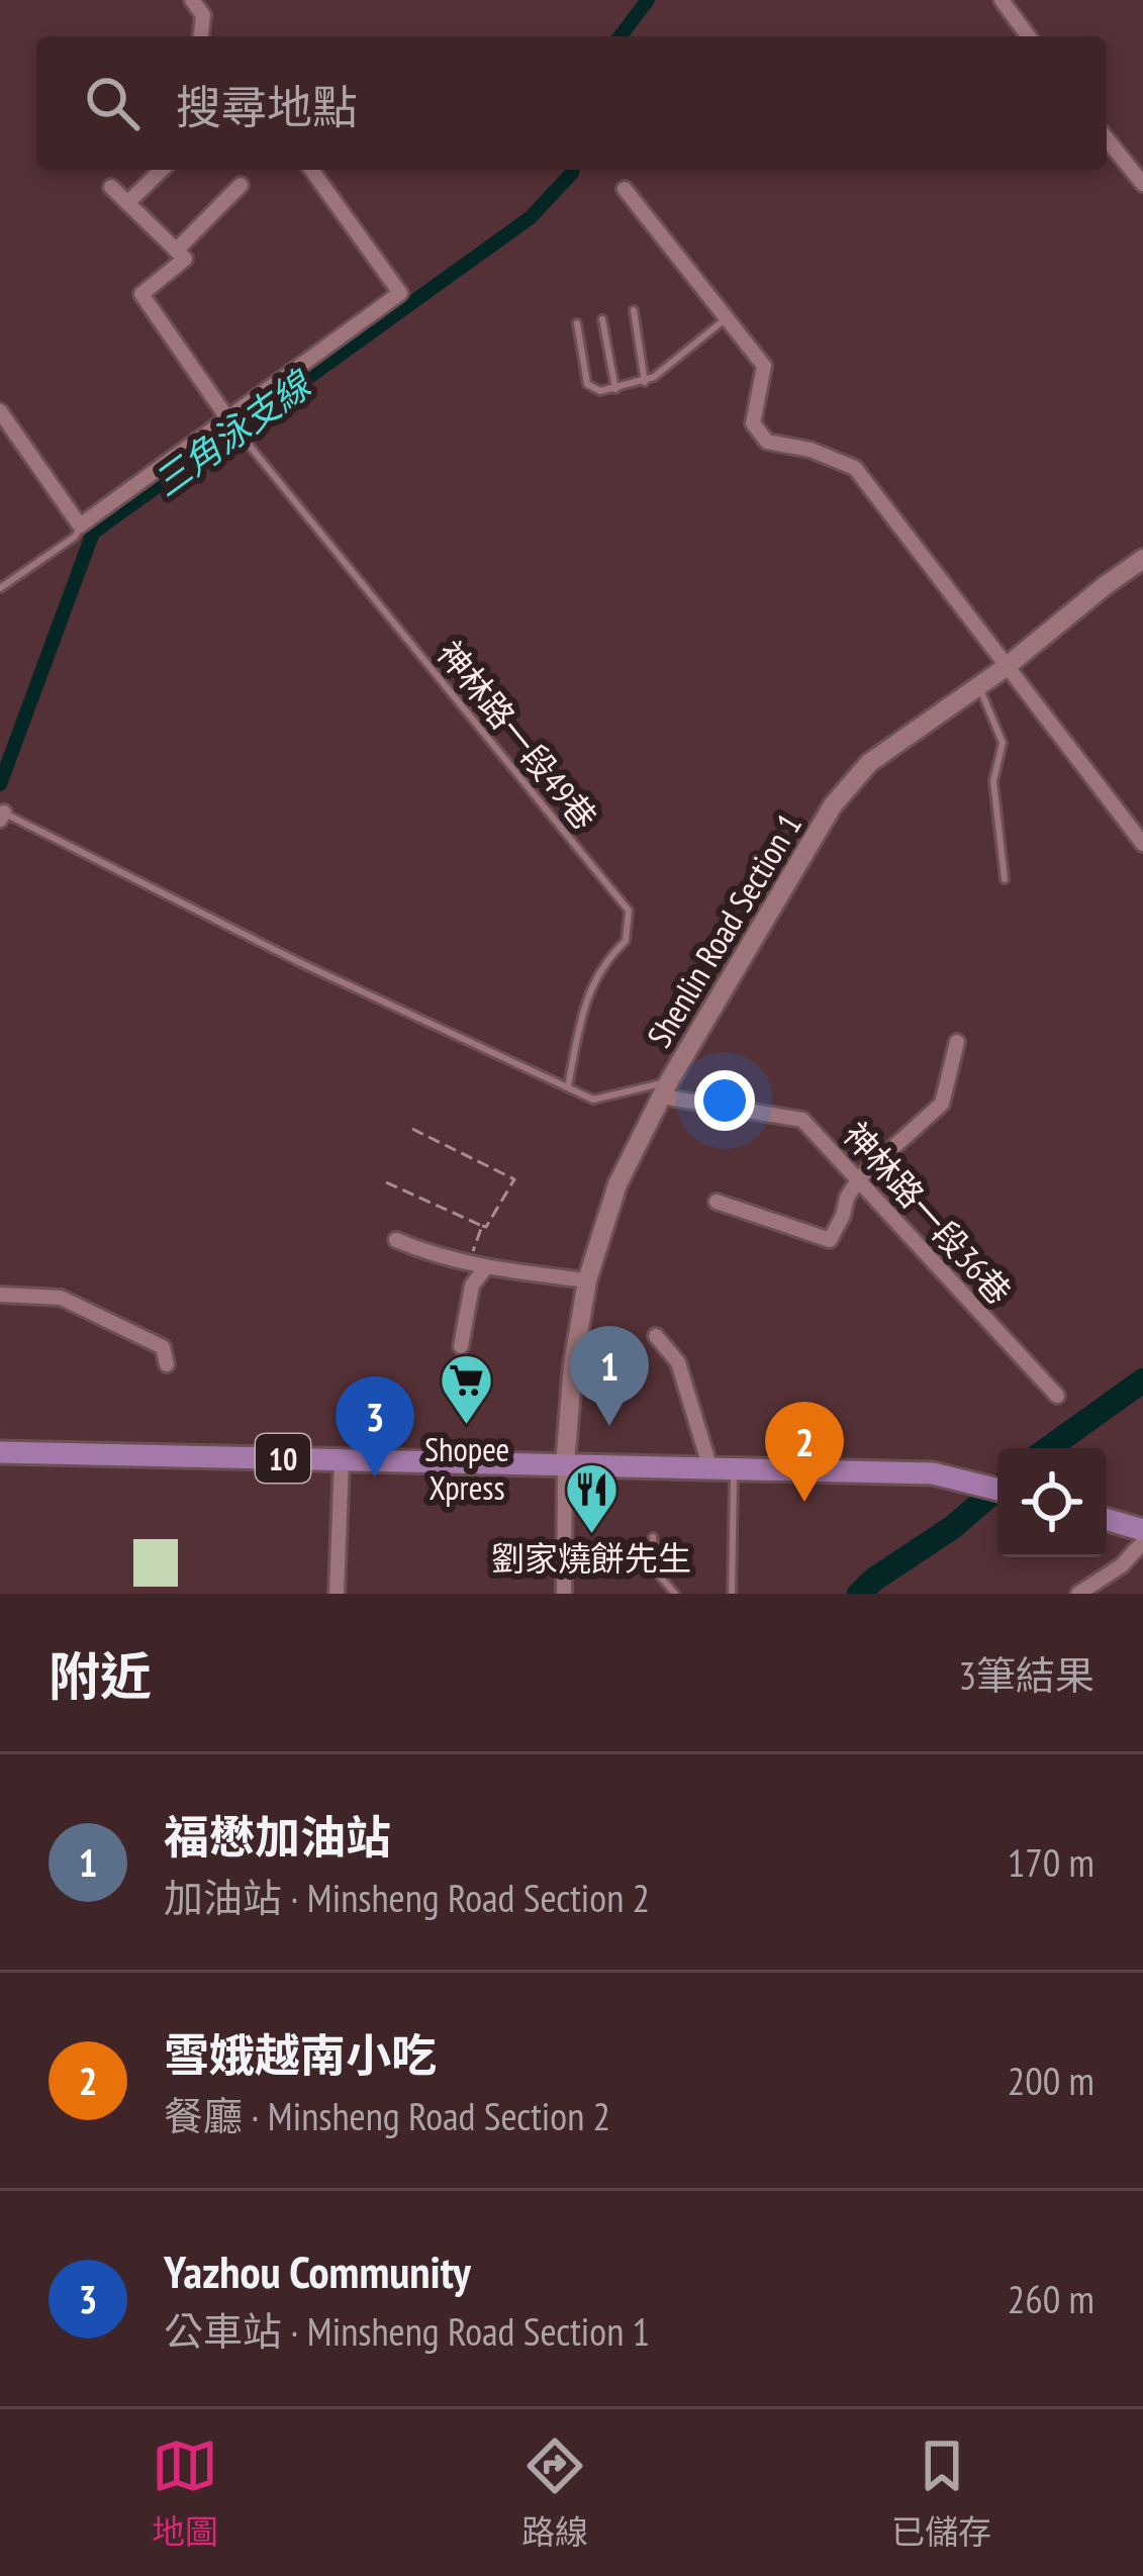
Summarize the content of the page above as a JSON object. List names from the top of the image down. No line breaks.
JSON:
{"streets":{"main road":["10"],"street":["Shenlin Road Section 1","神林路一段36巷"],"lane":["神林路一段49巷"]},"crossings":[["Shenlin Road Section 1","神林路一段36巷"],["Shenlin Road Section 1","10"]],"water":["三角泳支線"],"places":{"supermarket":["Shopee Xpress"],"restaurant":["劉家燒餅先生"]},"page":{"search":"搜尋地點","pins":["1","3","2"],"heading":["附近","3筆結果"],"list":[{"mark":"1","name":"福懋加油站","note":"加油站 · Minsheng Road Section 2","value":"170 m"},{"mark":"2","name":"雪娥越南小吃","note":"餐廳 · Minsheng Road Section 2","value":"200 m"},{"mark":"3","name":"Yazhou Community","note":"公車站 · Minsheng Road Section 1","value":"260 m"}],"nav":["地圖","路線","已儲存"]}}
